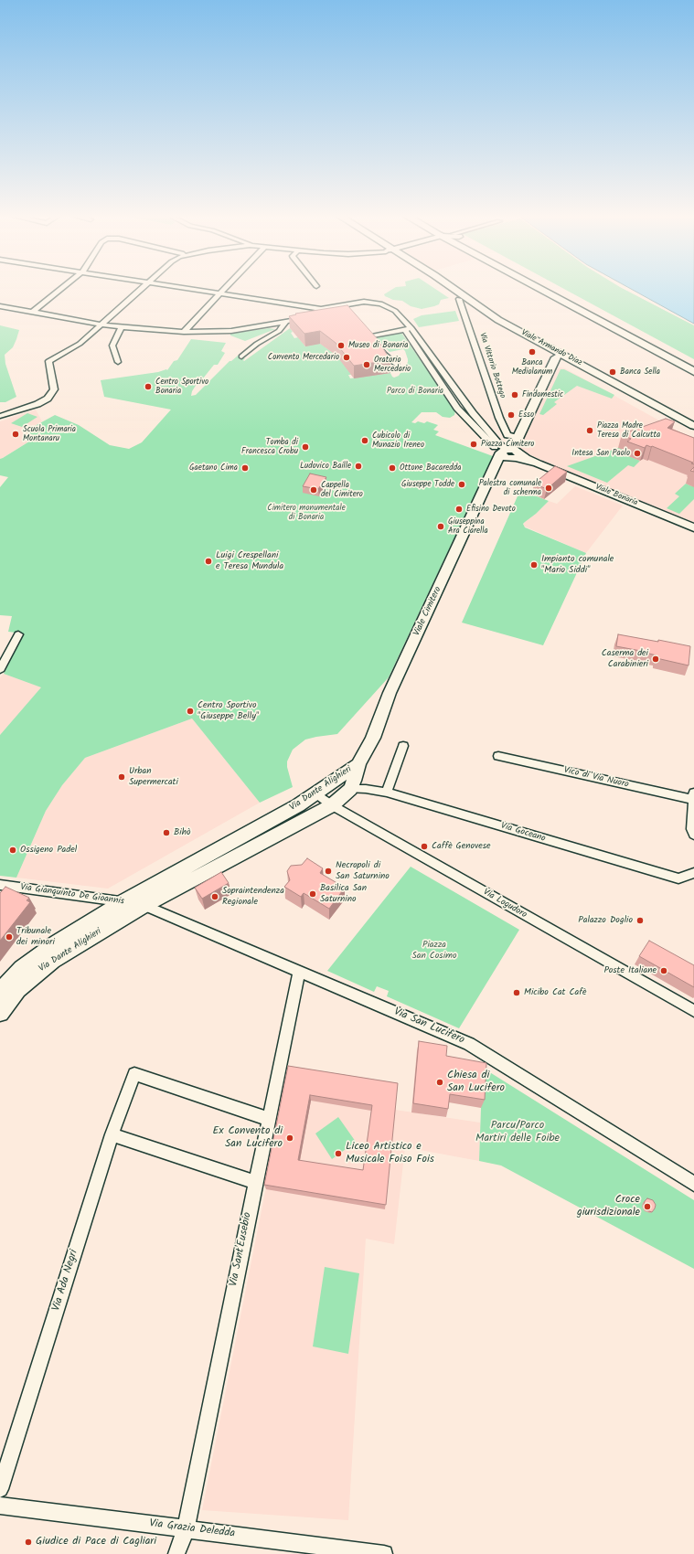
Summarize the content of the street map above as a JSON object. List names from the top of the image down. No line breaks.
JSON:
{"streets":{"main road":["Viale Armando Diaz","Viale Bonaria","Viale Cimitero","Via Dante Alighieri"],"street":["Via Vittorio Bottego","Vico di Via Nuoro","Via Goceano","Via Gianquinto De Gioannis","Via Logudoro","Via San Lucifero","Via Sant'Eusebio","Via Ada Negri","Via Grazia Deledda"]},"crossings":[["Viale Armando Diaz","Via Vittorio Bottego"],["Viale Armando Diaz","Viale Cimitero"],["Via Vittorio Bottego","Viale Bonaria"],["Via Vittorio Bottego","Viale Cimitero"],["Viale Bonaria","Viale Cimitero"],["Viale Cimitero","Via Dante Alighieri"],["Via Dante Alighieri","Via Goceano"],["Via Dante Alighieri","Via Gianquinto De Gioannis"],["Via Dante Alighieri","Via Logudoro"],["Via Dante Alighieri","Via San Lucifero"],["Via Gianquinto De Gioannis","Via San Lucifero"],["Via San Lucifero","Via Sant'Eusebio"],["Via Sant'Eusebio","Via Ada Negri"],["Via Sant'Eusebio","Via Grazia Deledda"]],"parks":["Parco di Bonaria","Cimitero monumentale di Bonaria","Piazza San Cosimo","Parcu/Parco Martiri delle Foibe"],"places":["Museo di Bonaria","Banca Mediolanum","Convento Mercedario","Oratorio Mercedario","Banca Sella","Centro Sportivo Bonaria","Findomestic","Esso","Piazza Madre Teresa di Calcutta","Scuola Primaria Montanaru","Cubicolo di Munazio Ireneo","Piazza Cimitero","Tomba di Francesca Crobu","Intesa San Paolo","Ludovico Baille","Gaetano Cima","Ottone Bacaredda","Giuseppe Todde","Palestra comunale di scherma","Cappella del Cimitero","Efisino Devoto","Giuseppina Ara Ciarella","Luigi Crespellani e Teresa Mundula","Impianto comunale \"Mario Siddi\"","Caserma dei Carabinieri","Centro Sportivo \"Giuseppe Belly\"","Urban Supermercati","Bihò","Caffè Genovese","Ossigeno Padel","Necropoli di San Saturnino","Basilica San Saturnino","Sopraintendenza Regionale","Palazzo Doglio","Tribunale dei minori","Poste Italiane","Micibo Cat Cafè","Chiesa di San Lucifero","Ex Convento di San Lucifero","Liceo Artistico e Musicale Foiso Fois","Croce giurisdizionale","Giudice di Pace di Cagliari"]}
